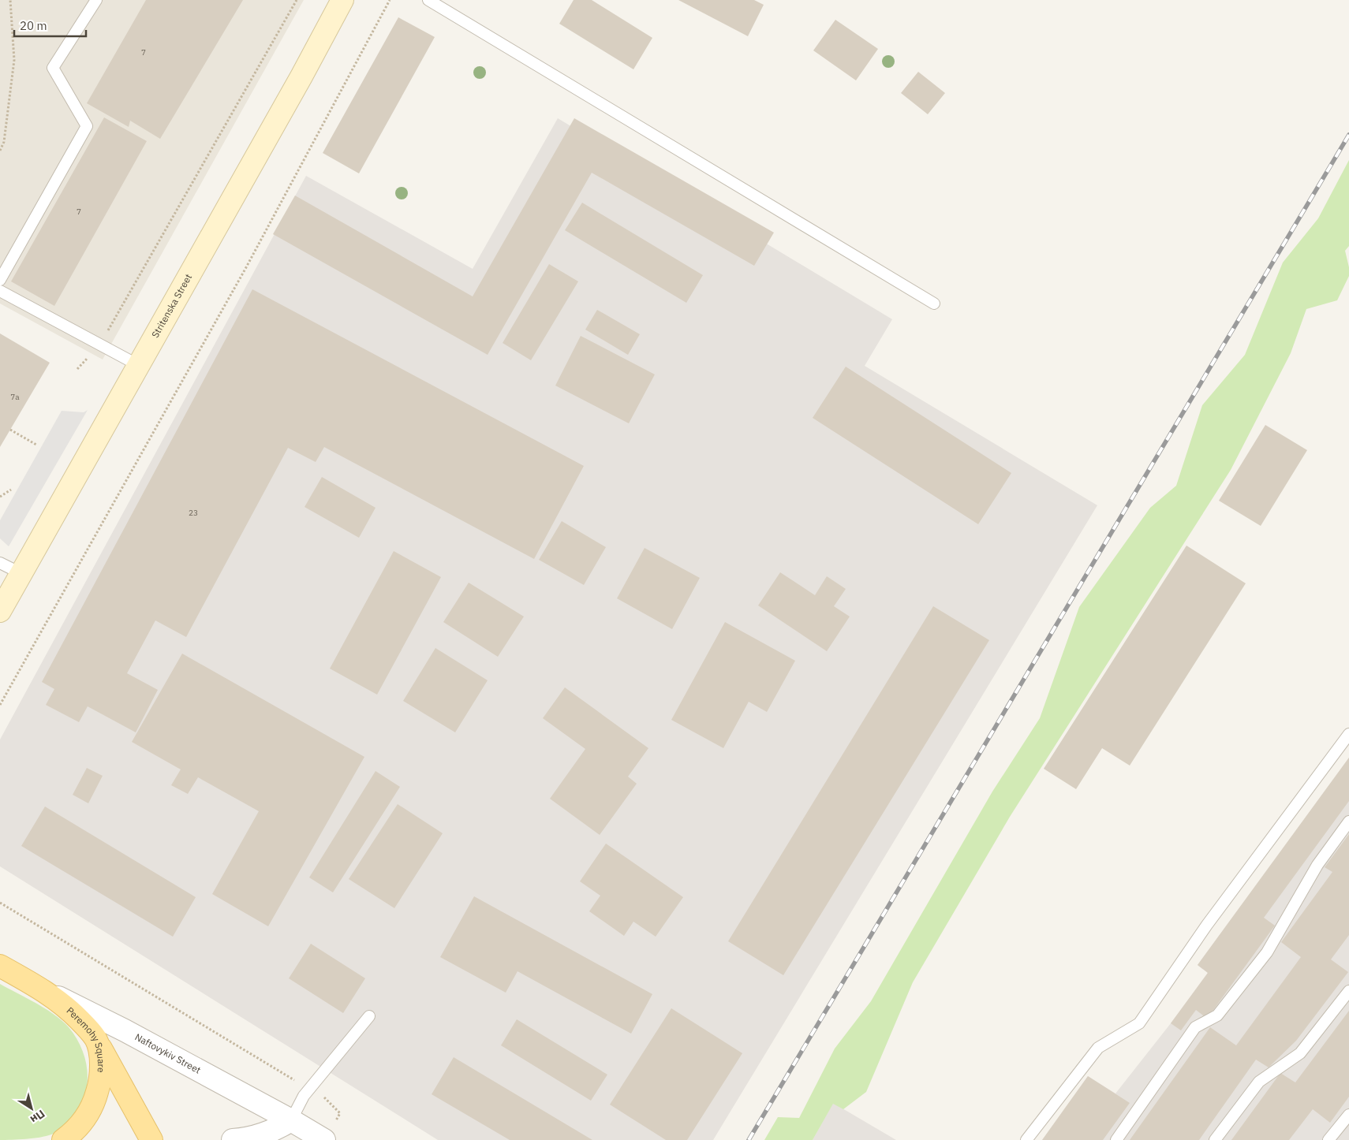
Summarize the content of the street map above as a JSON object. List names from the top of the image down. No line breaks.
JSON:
{"streets":{"main road":["Stritenska Street","Peremohy Square"],"street":["Naftovykiv Street"]},"crossings":[["Peremohy Square","Naftovykiv Street"]],"house_numbers":["7","7","7а","23"],"scale_bar":"20 m","north":"bottom right"}
